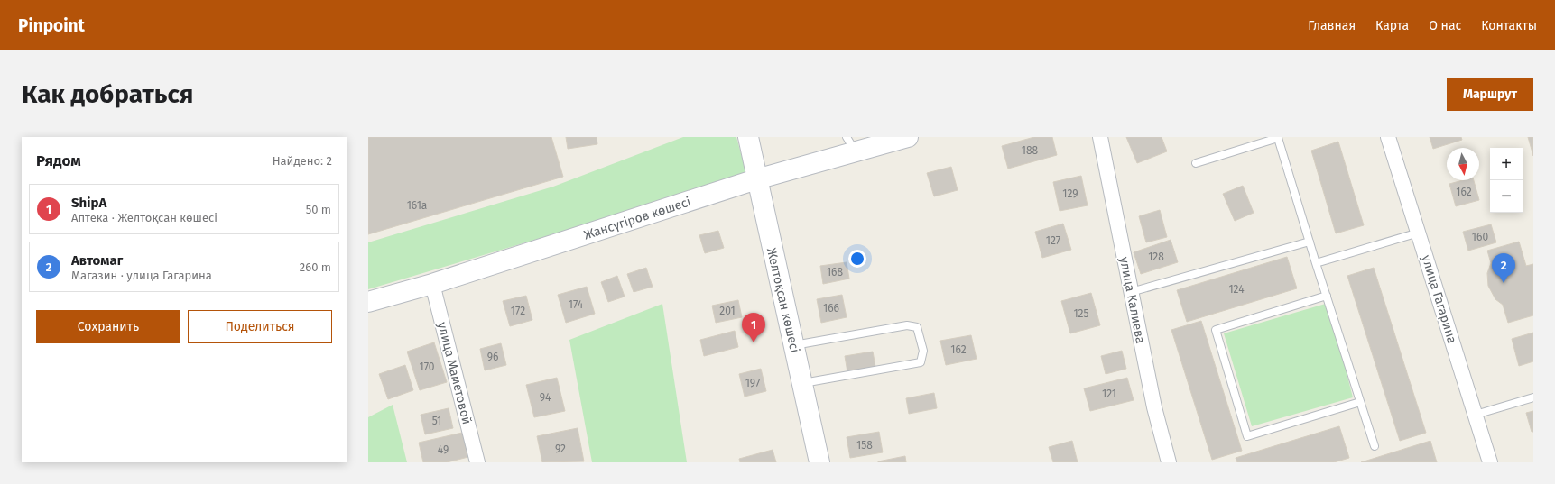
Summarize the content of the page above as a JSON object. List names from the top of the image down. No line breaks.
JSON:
{"streets":{"main road":["Жансүгіров көшесі","Желтоқсан көшесі"],"street":["улица Гагарина","улица Калиева","улица Маметовой"]},"crossings":[["Жансүгіров көшесі","Желтоқсан көшесі"],["Жансүгіров көшесі","улица Маметовой"]],"house_numbers":["188","162","129","161а","160","127","128","168","124","174","166","172","201","125","162","96","170","197","121","94","51","158","92","49"],"north":"bottom","page":{"header":"Pinpoint","nav":["Главная","Карта","О нас","Контакты"],"buttons":["Маршрут",["Сохранить","Поделиться"]],"title":"Как добраться","heading":["Рядом","Найдено: 2"],"map_buttons":["+","−"],"list":[{"mark":"1","name":"ShipA","note":"Аптека · Желтоқсан көшесі","value":"50 m"},{"mark":"2","name":"Автомаг","note":"Магазин · улица Гагарина","value":"260 m"}],"pins":["2","1"]}}
